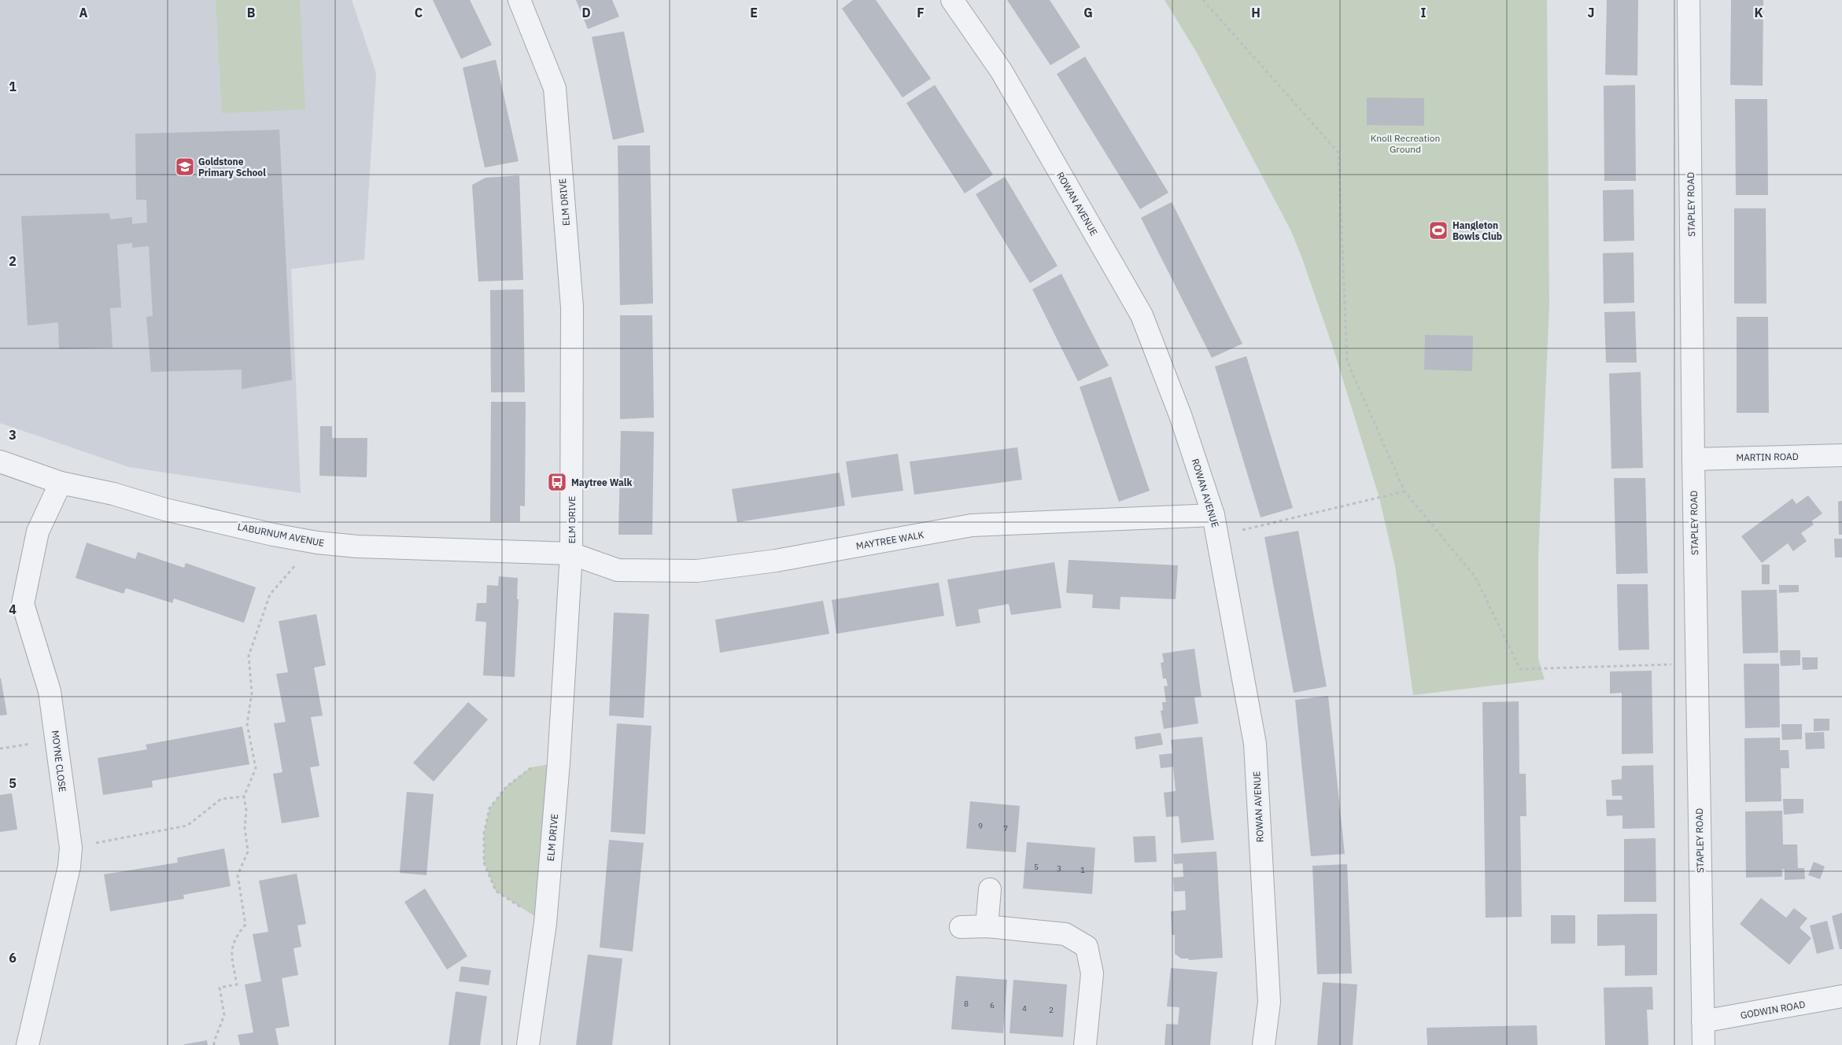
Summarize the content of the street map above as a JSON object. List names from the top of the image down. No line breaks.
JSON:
{"streets":{"street":["ELM DRIVE","ROWAN AVENUE","STAPLEY ROAD","MARTIN ROAD","LABURNUM AVENUE","MAYTREE WALK","MOYNE CLOSE","GODWIN ROAD"]},"crossings":[["ELM DRIVE","LABURNUM AVENUE"],["ELM DRIVE","MAYTREE WALK"],["ROWAN AVENUE","MAYTREE WALK"],["STAPLEY ROAD","MARTIN ROAD"],["STAPLEY ROAD","GODWIN ROAD"],["LABURNUM AVENUE","MAYTREE WALK"],["LABURNUM AVENUE","MOYNE CLOSE"]],"parks":["Knoll Recreation Ground"],"places":{"school or university":["Goldstone Primary School"],"sports":["Hangleton Bowls Club"],"bus stop":["Maytree Walk"]},"house_numbers":["9","7","5","3","1","8","6","4","2"],"grid":{"columns":["A","B","C","D","E","F","G","H","I","J","K"],"rows":["1","2","3","4","5","6"]}}
